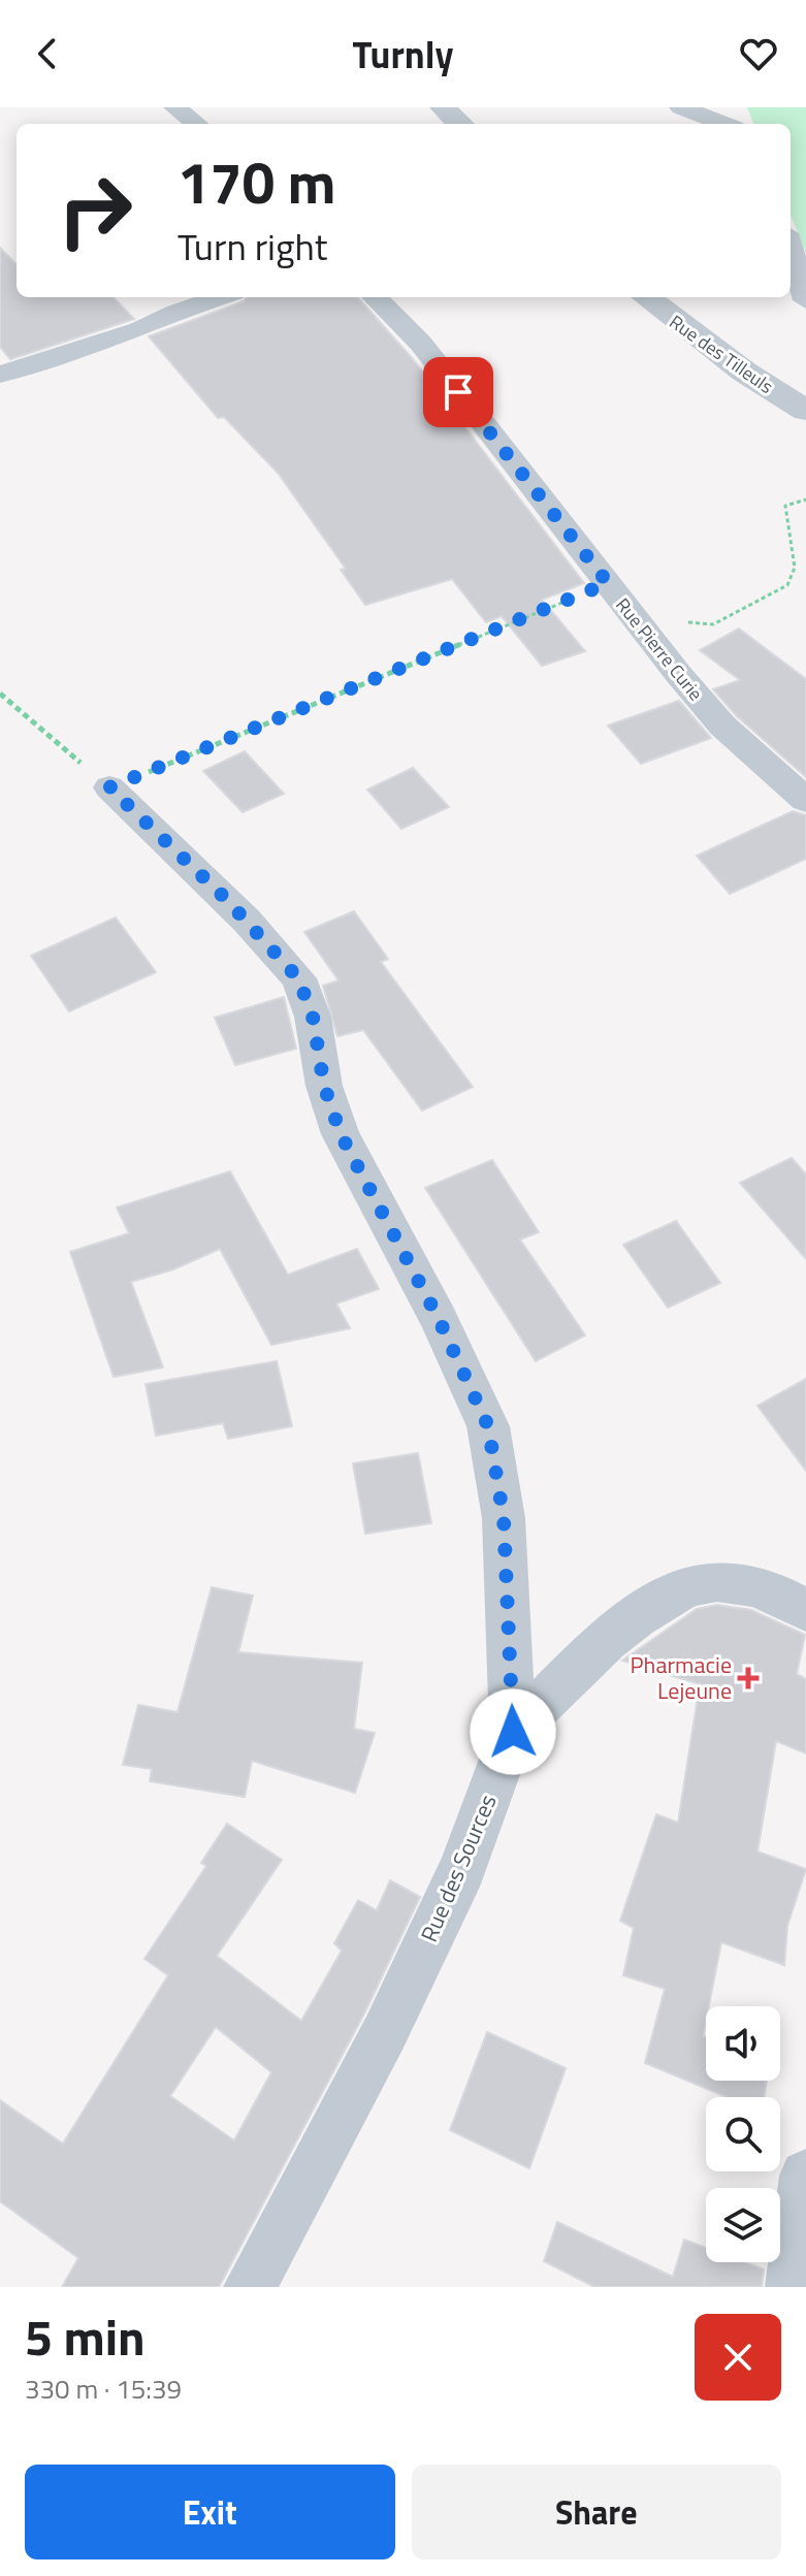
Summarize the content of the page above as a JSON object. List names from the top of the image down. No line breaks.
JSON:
{"streets":{"street":["Rue des Tilleuls","Rue Pierre Curie","Rue des Sources"]},"places":{"health":["Pharmacie Lejeune"]},"page":{"header":"Turnly","turn":["170 m","Turn right"],"heading":["5 min","330 m · 15:39"],"buttons":["Exit","Share"]}}
